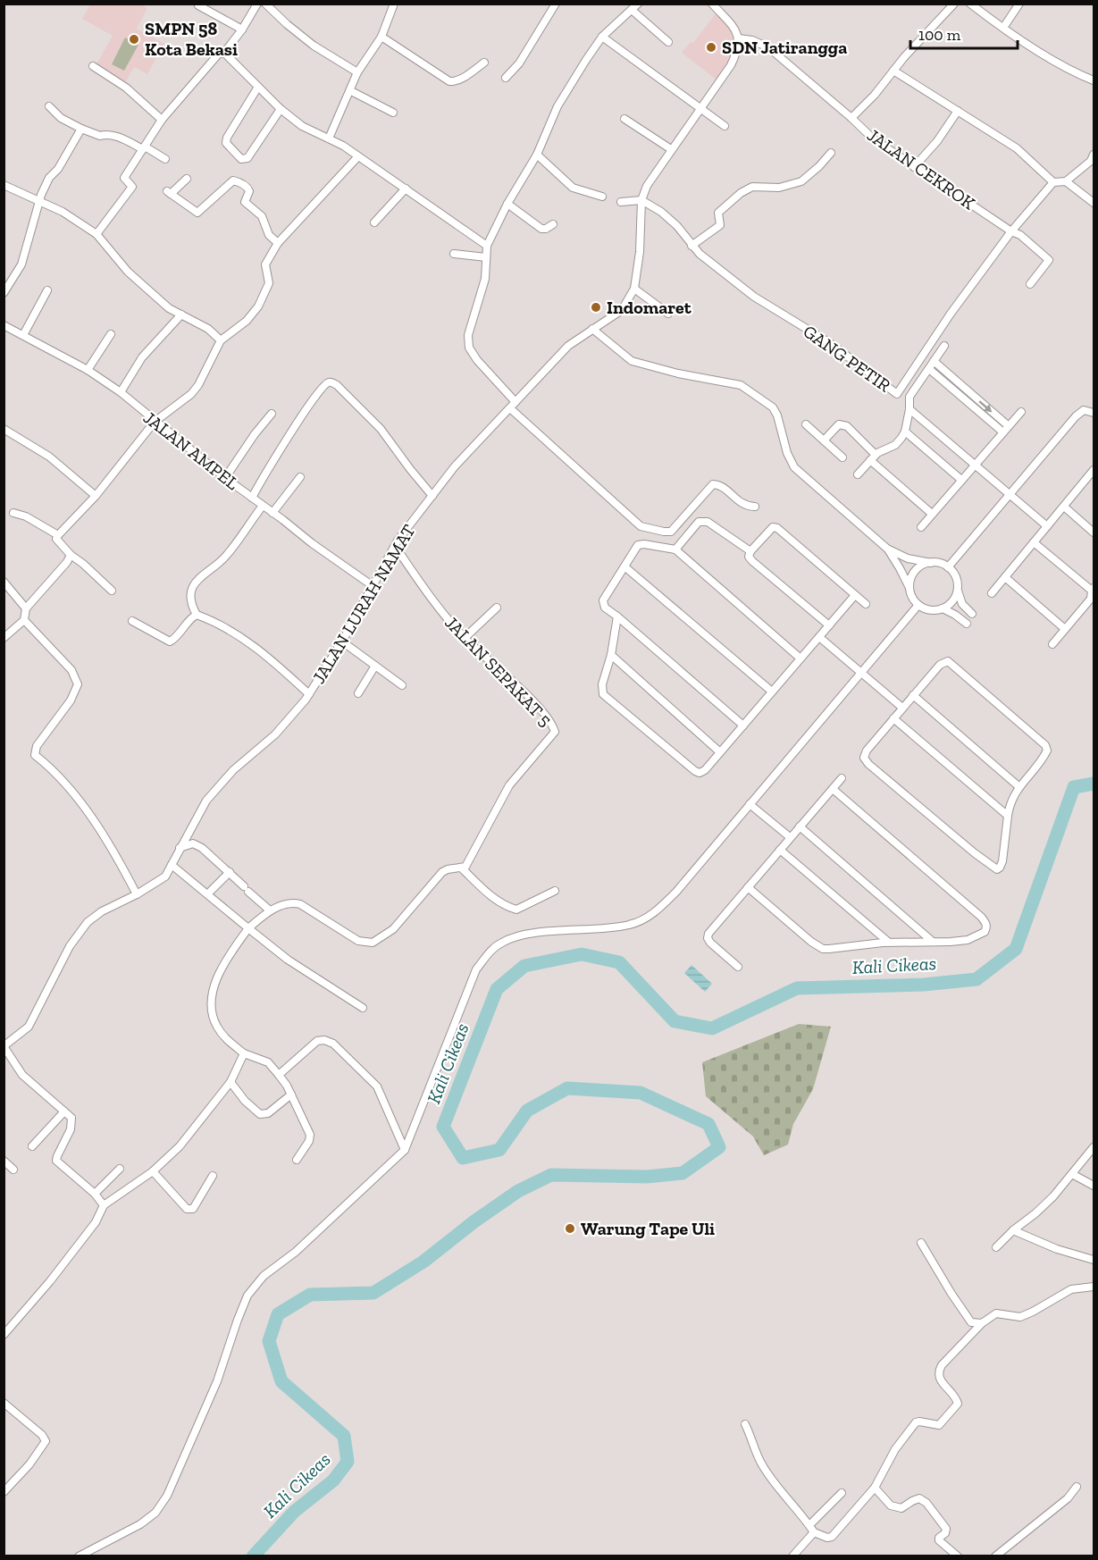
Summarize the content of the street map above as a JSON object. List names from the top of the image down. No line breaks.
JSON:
{"streets":{"street":["JALAN CEKROK","GANG PETIR","JALAN AMPEL","JALAN LURAH NAMAT","JALAN SEPAKAT 5"]},"crossings":[["JALAN CEKROK","GANG PETIR"],["JALAN CEKROK","JALAN LURAH NAMAT"],["GANG PETIR","JALAN LURAH NAMAT"],["JALAN AMPEL","JALAN LURAH NAMAT"],["JALAN LURAH NAMAT","JALAN SEPAKAT 5"]],"water":["Kali Cikeas"],"places":["SMPN 58 Kota Bekasi","SDN Jatirangga","Indomaret","Warung Tape Uli"],"scale_bar":"100 m"}
